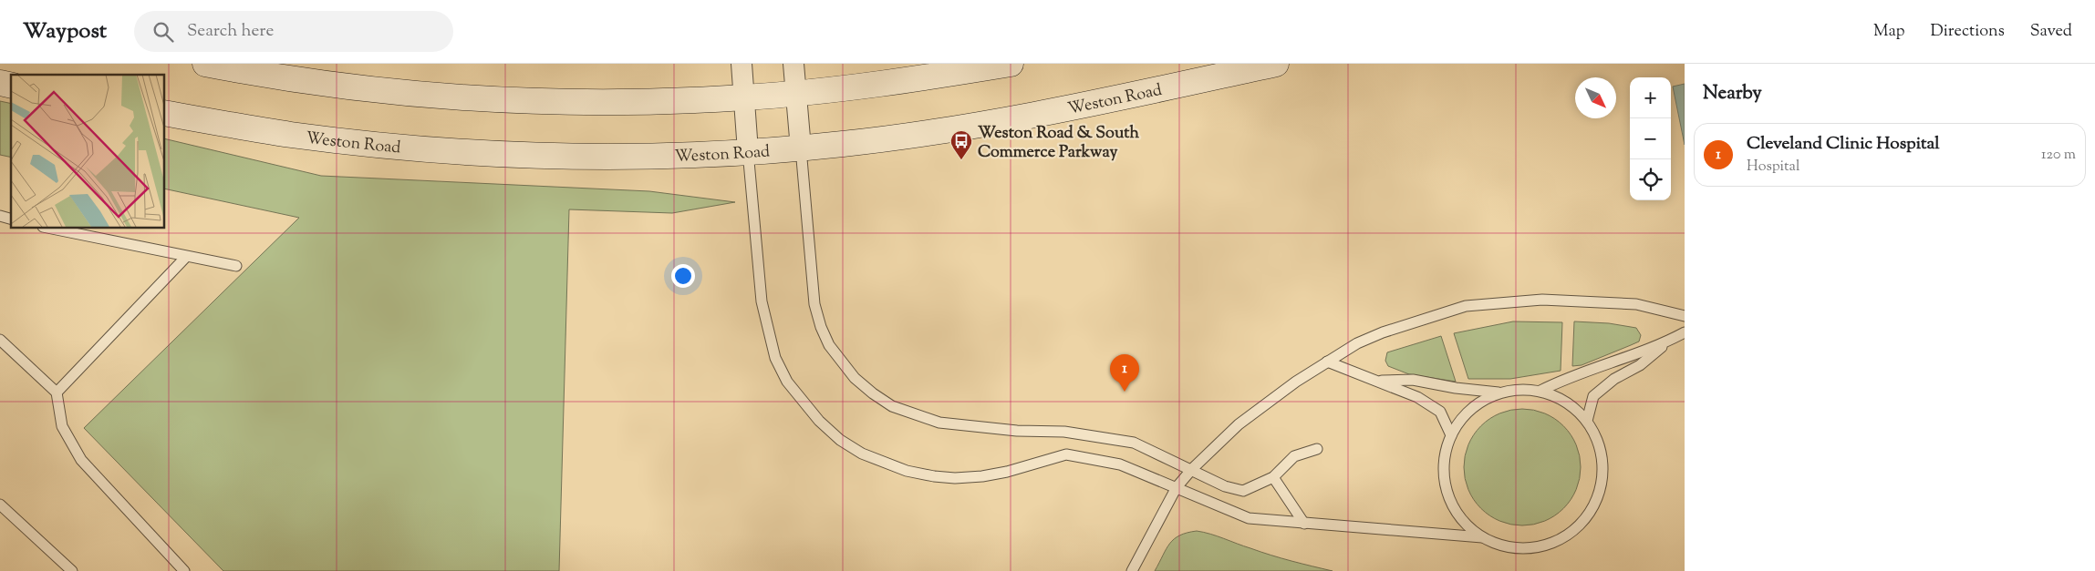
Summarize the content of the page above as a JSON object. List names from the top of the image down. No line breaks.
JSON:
{"streets":{"main road":["Weston Road"]},"places":{"bus stop":["Weston Road & South Commerce Parkway"]},"north":"bottom right","page":{"header":"Waypost","search":"Search here","nav":["Map","Directions","Saved"],"heading":"Nearby","map_buttons":["+","−"],"list":[{"mark":"1","name":"Cleveland Clinic Hospital","note":"Hospital","value":"120 m"}],"pins":"1"}}
